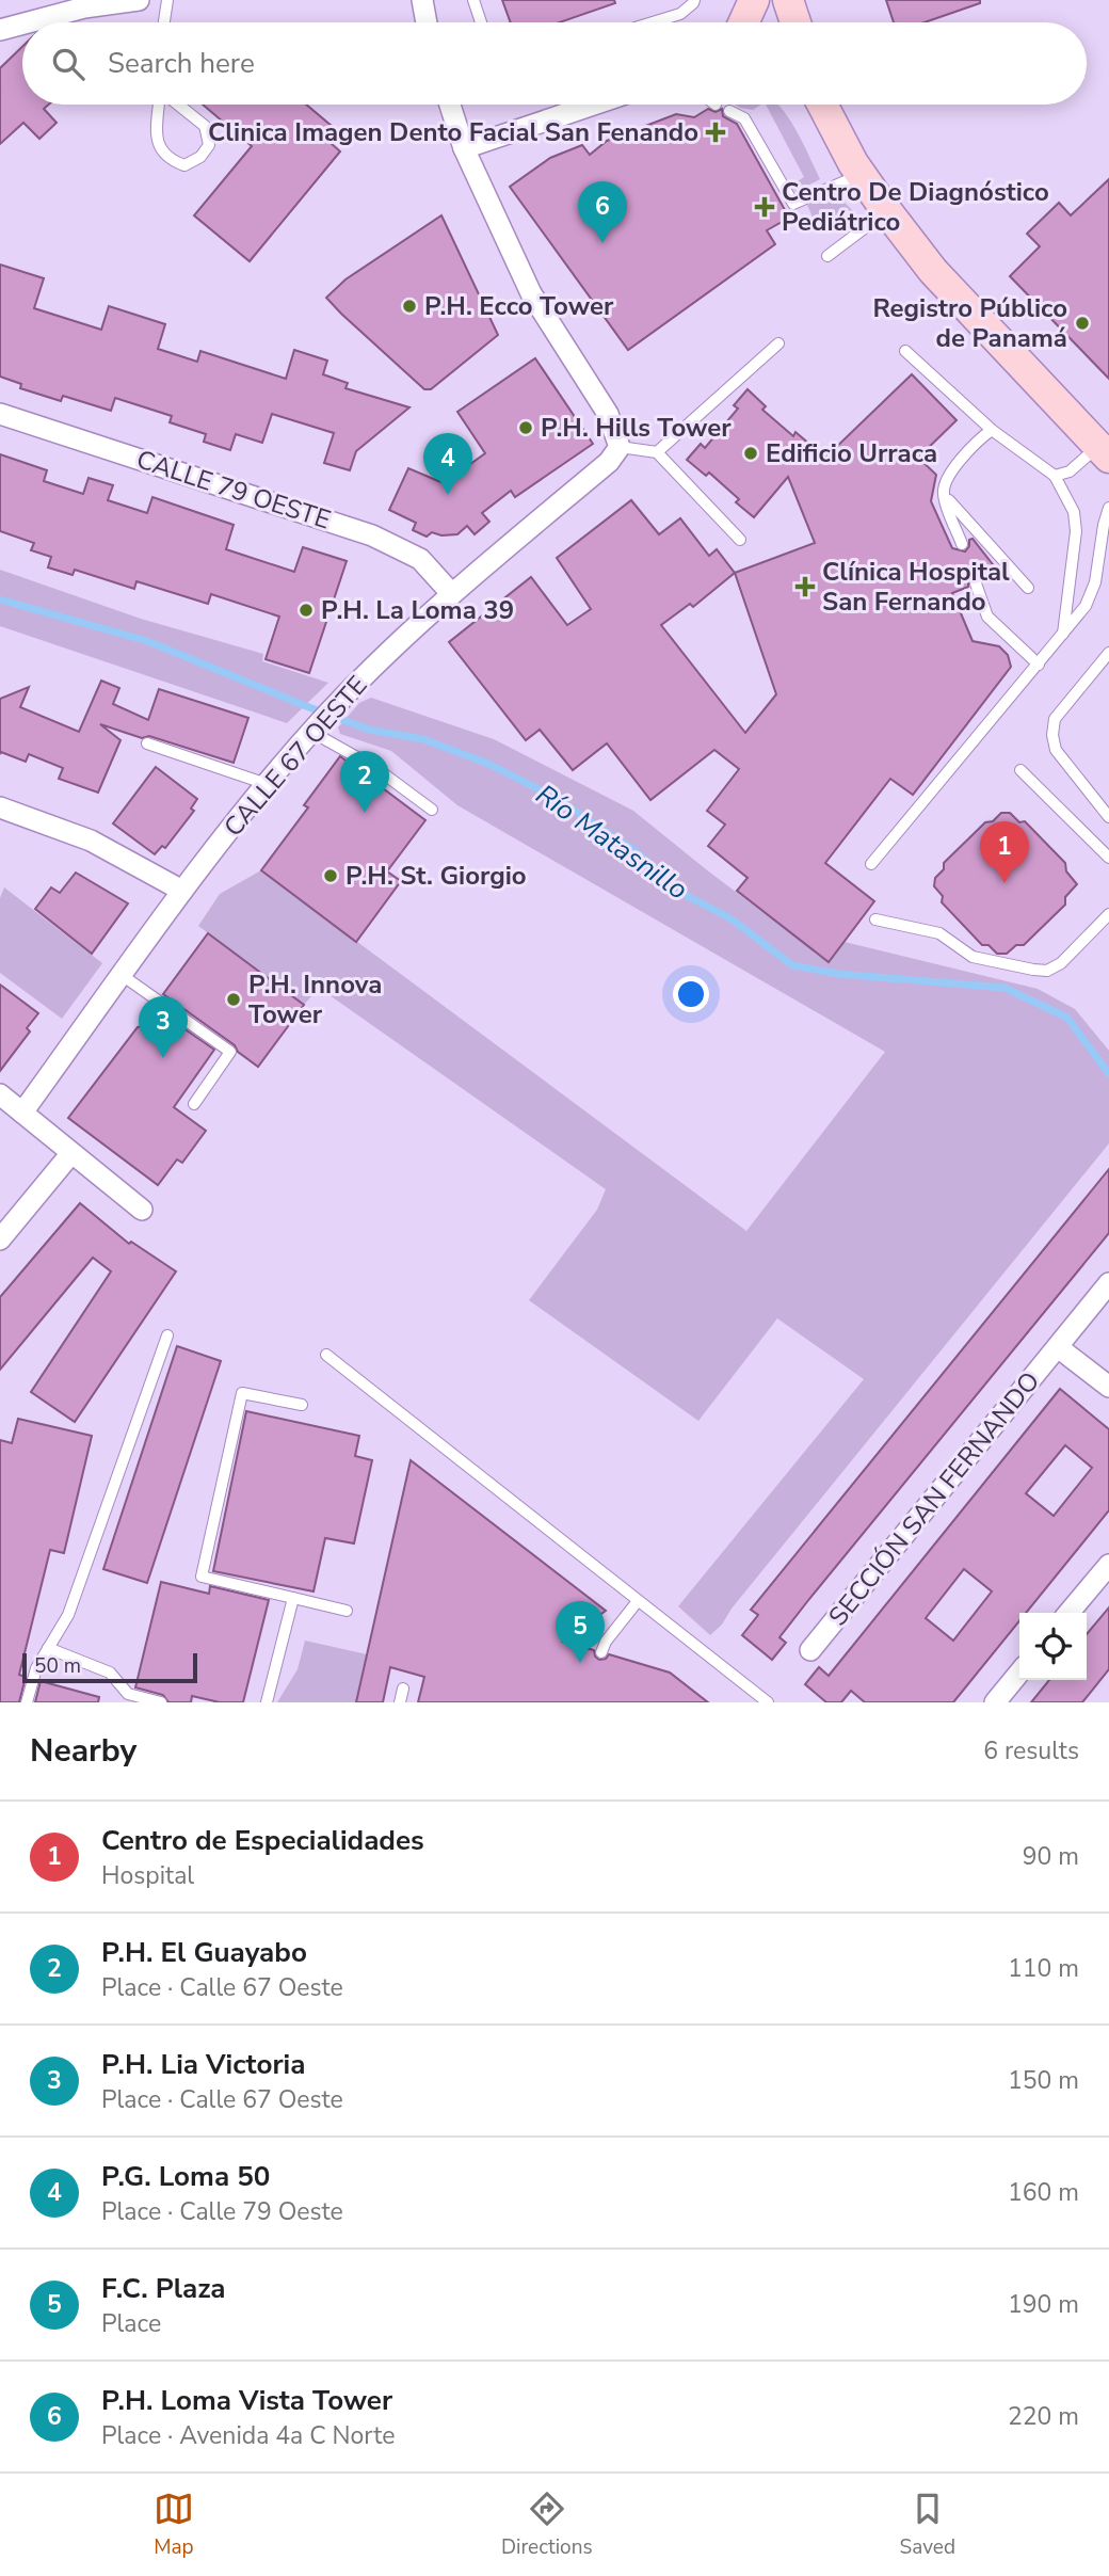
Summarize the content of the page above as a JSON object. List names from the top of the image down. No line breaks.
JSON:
{"streets":{"street":["CALLE 79 OESTE","CALLE 67 OESTE","SECCIÓN SAN FERNANDO"]},"crossings":[["CALLE 79 OESTE","CALLE 67 OESTE"]],"water":["Río Matasnillo"],"places":{"health":["Clinica Imagen Dento Facial San Fenando","Centro De Diagnóstico Pediátrico","Clínica Hospital San Fernando"],"other":["P.H. Ecco Tower","Registro Público de Panamá","P.H. Hills Tower","Edificio Urraca","P.H. La Loma 39","P.H. St. Giorgio","P.H. Innova Tower"]},"scale_bar":"50 m","page":{"search":"Search here","pins":["6","4","2","1","3","5"],"scale":"50 m","heading":["Nearby","6 results"],"list":[{"mark":"1","name":"Centro de Especialidades","note":"Hospital","value":"90 m"},{"mark":"2","name":"P.H. El Guayabo","note":"Place · Calle 67 Oeste","value":"110 m"},{"mark":"3","name":"P.H. Lia Victoria","note":"Place · Calle 67 Oeste","value":"150 m"},{"mark":"4","name":"P.G. Loma 50","note":"Place · Calle 79 Oeste","value":"160 m"},{"mark":"5","name":"F.C. Plaza","note":"Place","value":"190 m"},{"mark":"6","name":"P.H. Loma Vista Tower","note":"Place · Avenida 4a C Norte","value":"220 m"}],"nav":["Map","Directions","Saved"]}}
